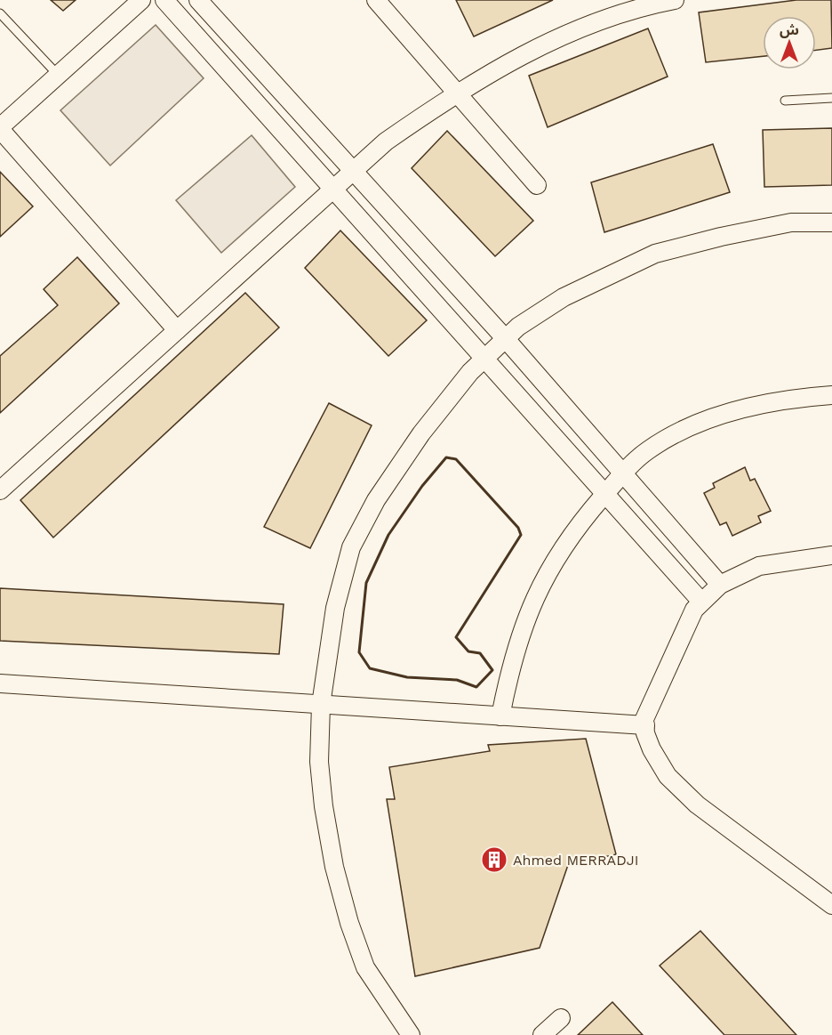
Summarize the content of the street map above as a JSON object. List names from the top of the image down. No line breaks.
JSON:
{"places":{"building":["Ahmed MERRADJI"]},"north":"top"}
